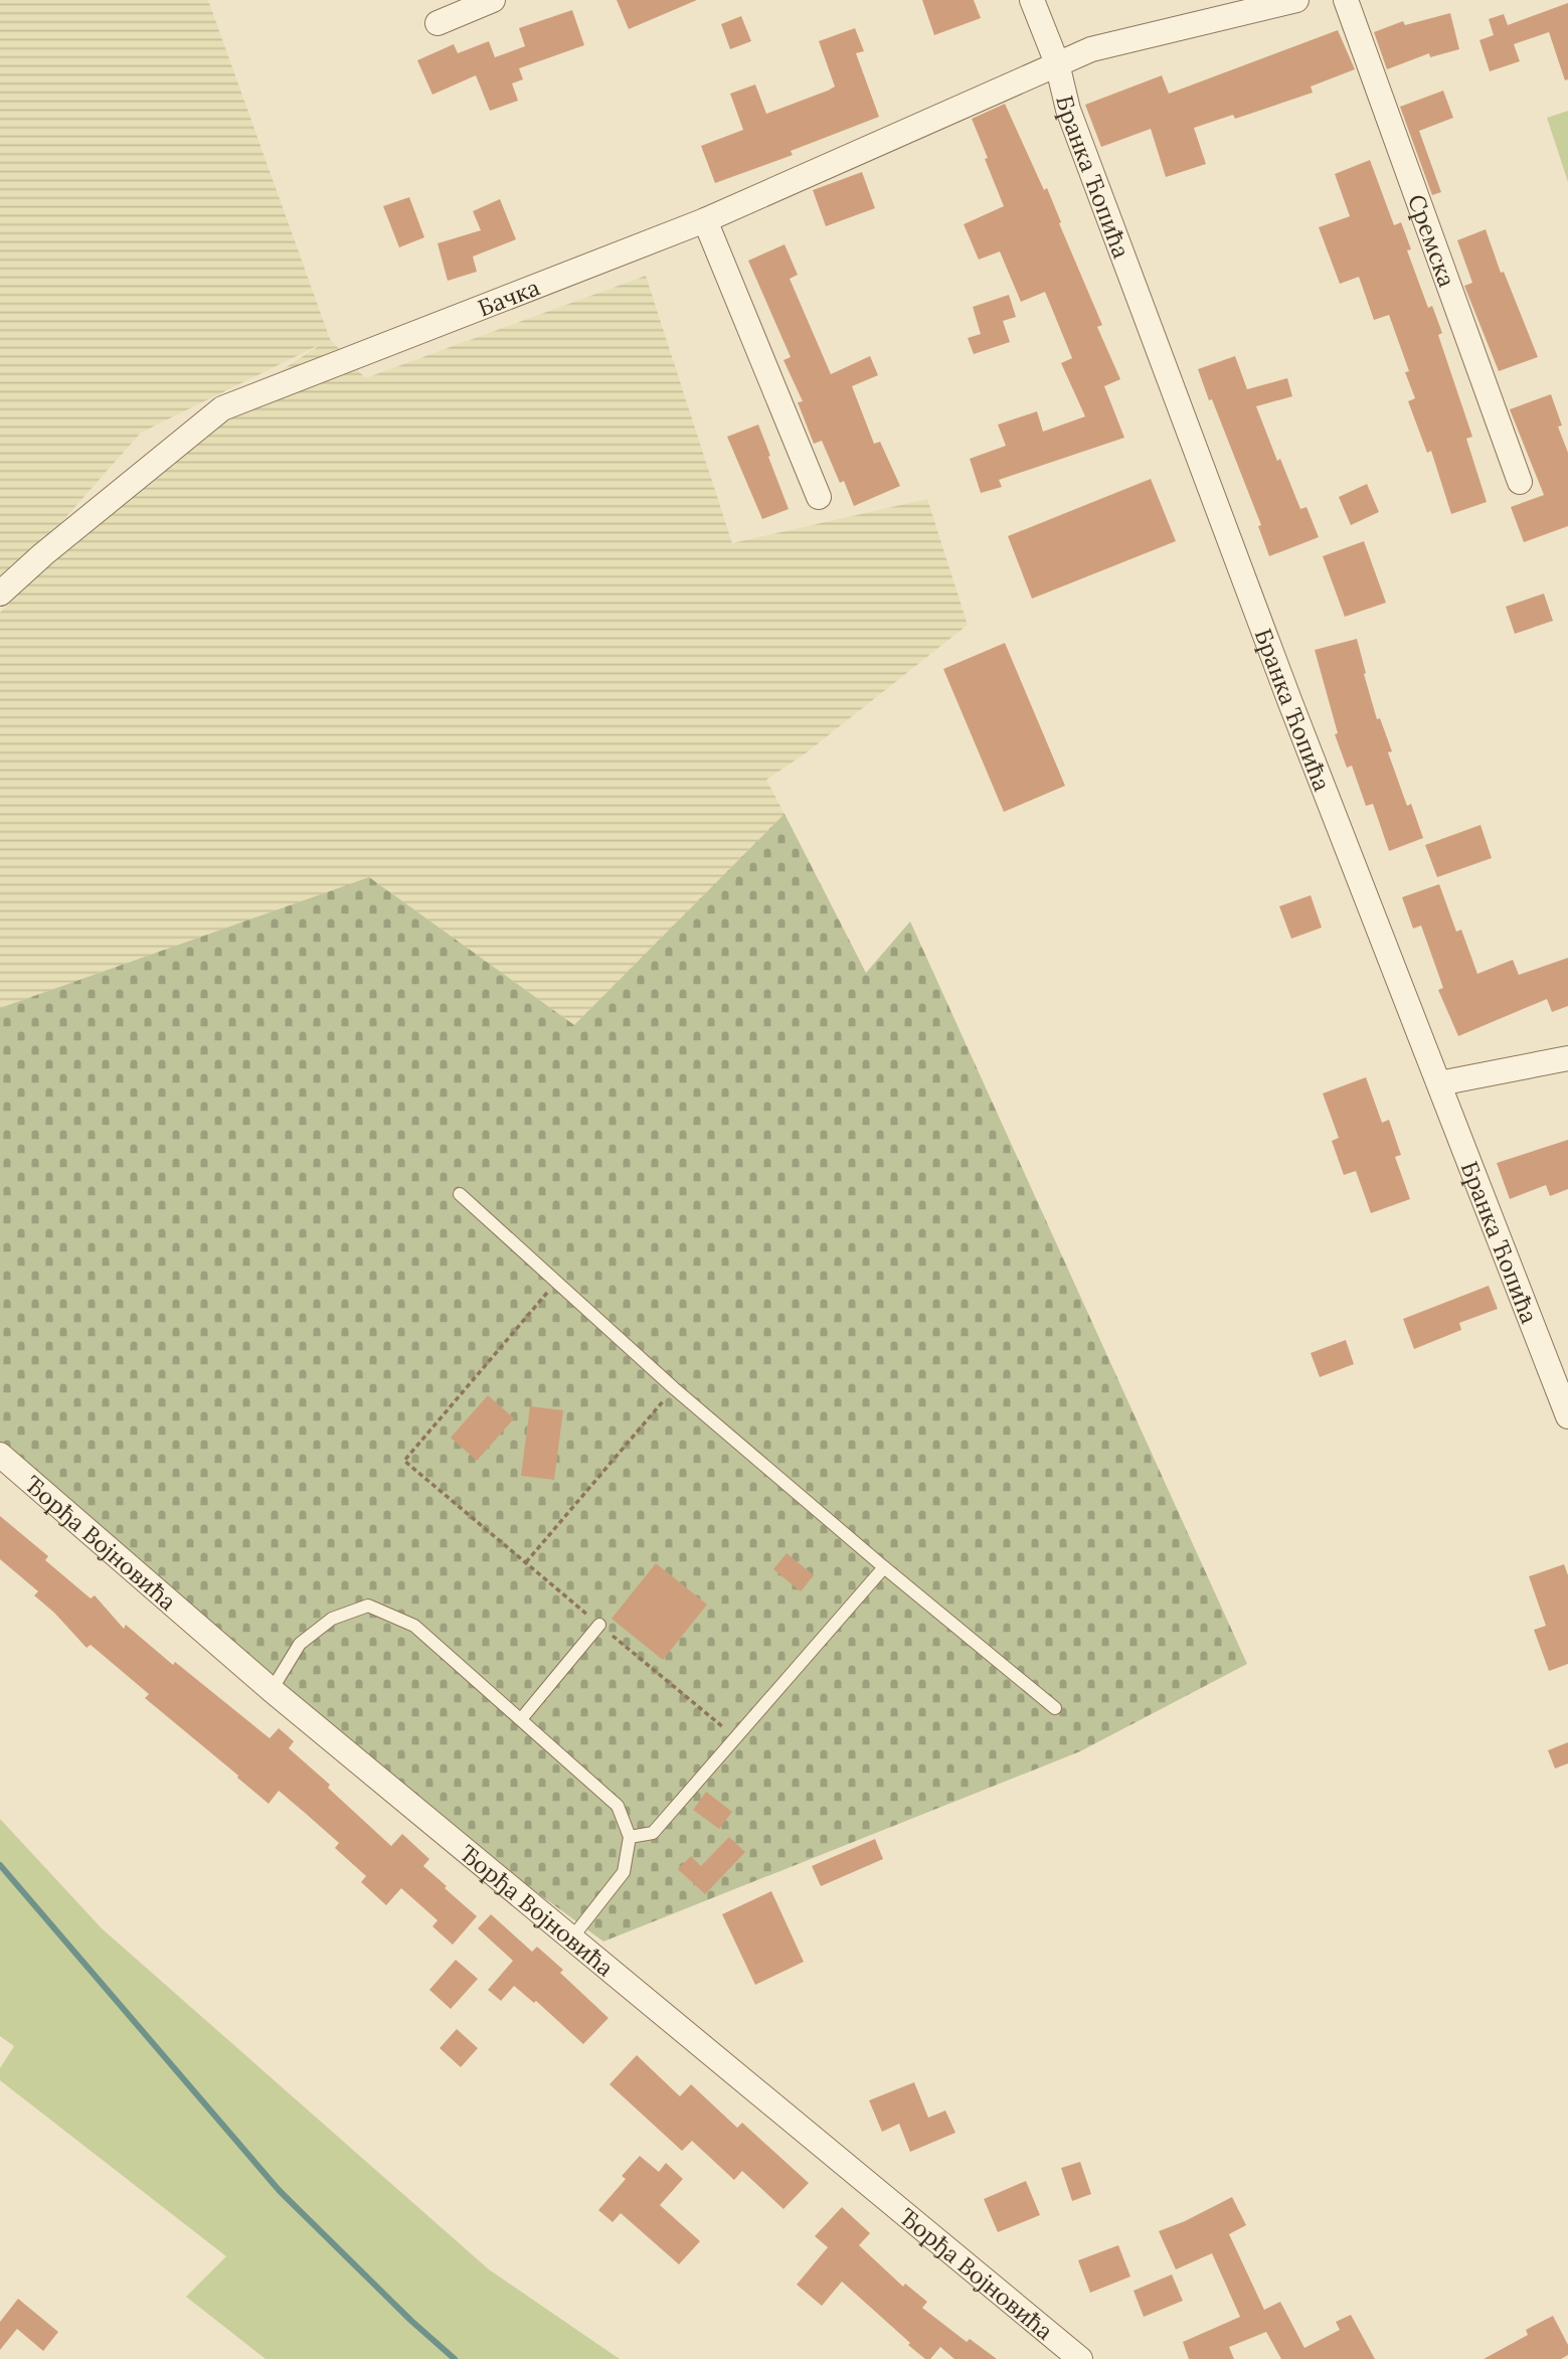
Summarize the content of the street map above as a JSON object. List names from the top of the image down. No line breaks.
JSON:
{"streets":{"street":["Бранка Ћопића","Сремска","Бачка","Ђорђа Војновића"]},"crossings":[["Бранка Ћопића","Бачка"]]}
